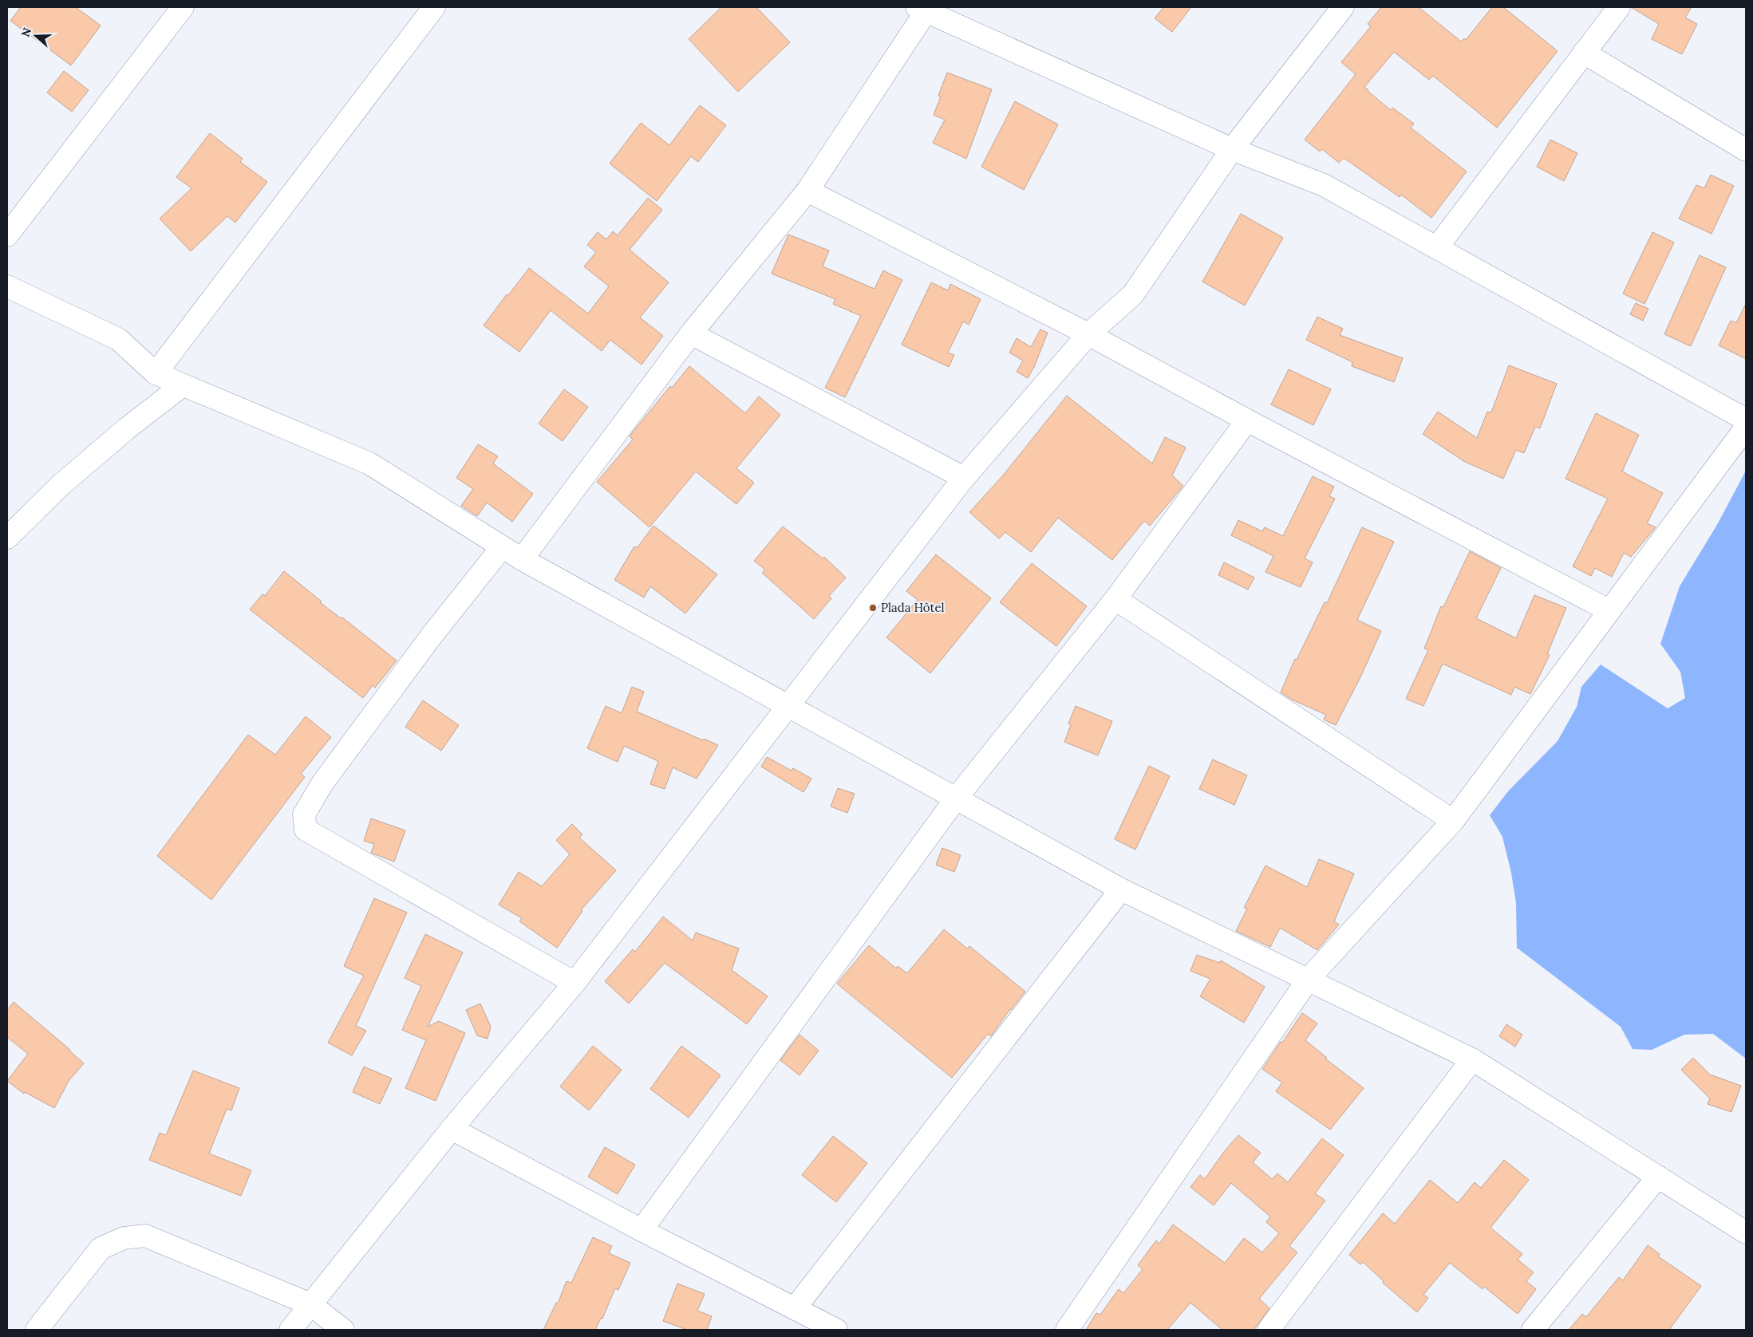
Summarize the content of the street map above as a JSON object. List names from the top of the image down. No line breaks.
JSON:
{"places":["Plada Hôtel"],"north":"left"}
